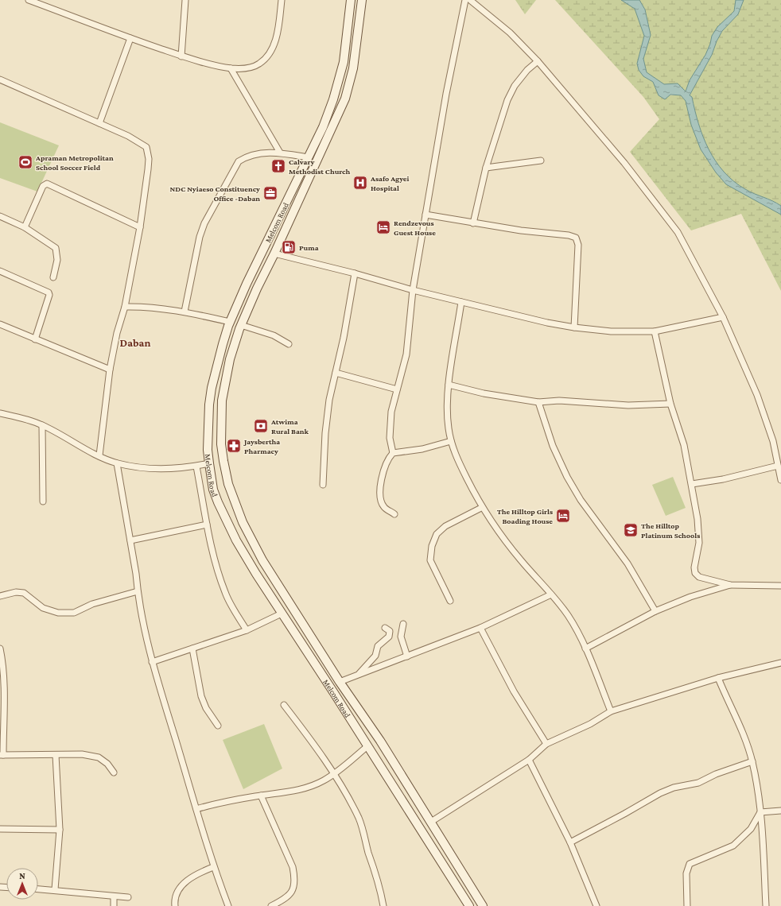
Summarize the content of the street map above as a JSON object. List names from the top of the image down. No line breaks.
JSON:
{"streets":{"main road":["Melcom Road"]},"districts":["Daban"],"places":{"sports":["Apraman Metropolitan School Soccer Field"],"church":["Calvary Methodist Church"],"hospital":["Asafo Agyei Hospital"],"office":["NDC Nyiaeso Constituency Office -Daban"],"hotel":["Rendzevous Guest House","The Hilltop Girls Boading House"],"fuel station":["Puma"],"bank":["Atwima Rural Bank"],"pharmacy":["Jaysbertha Pharmacy"],"school or university":["The Hilltop Platinum Schools"]},"north":"top"}
